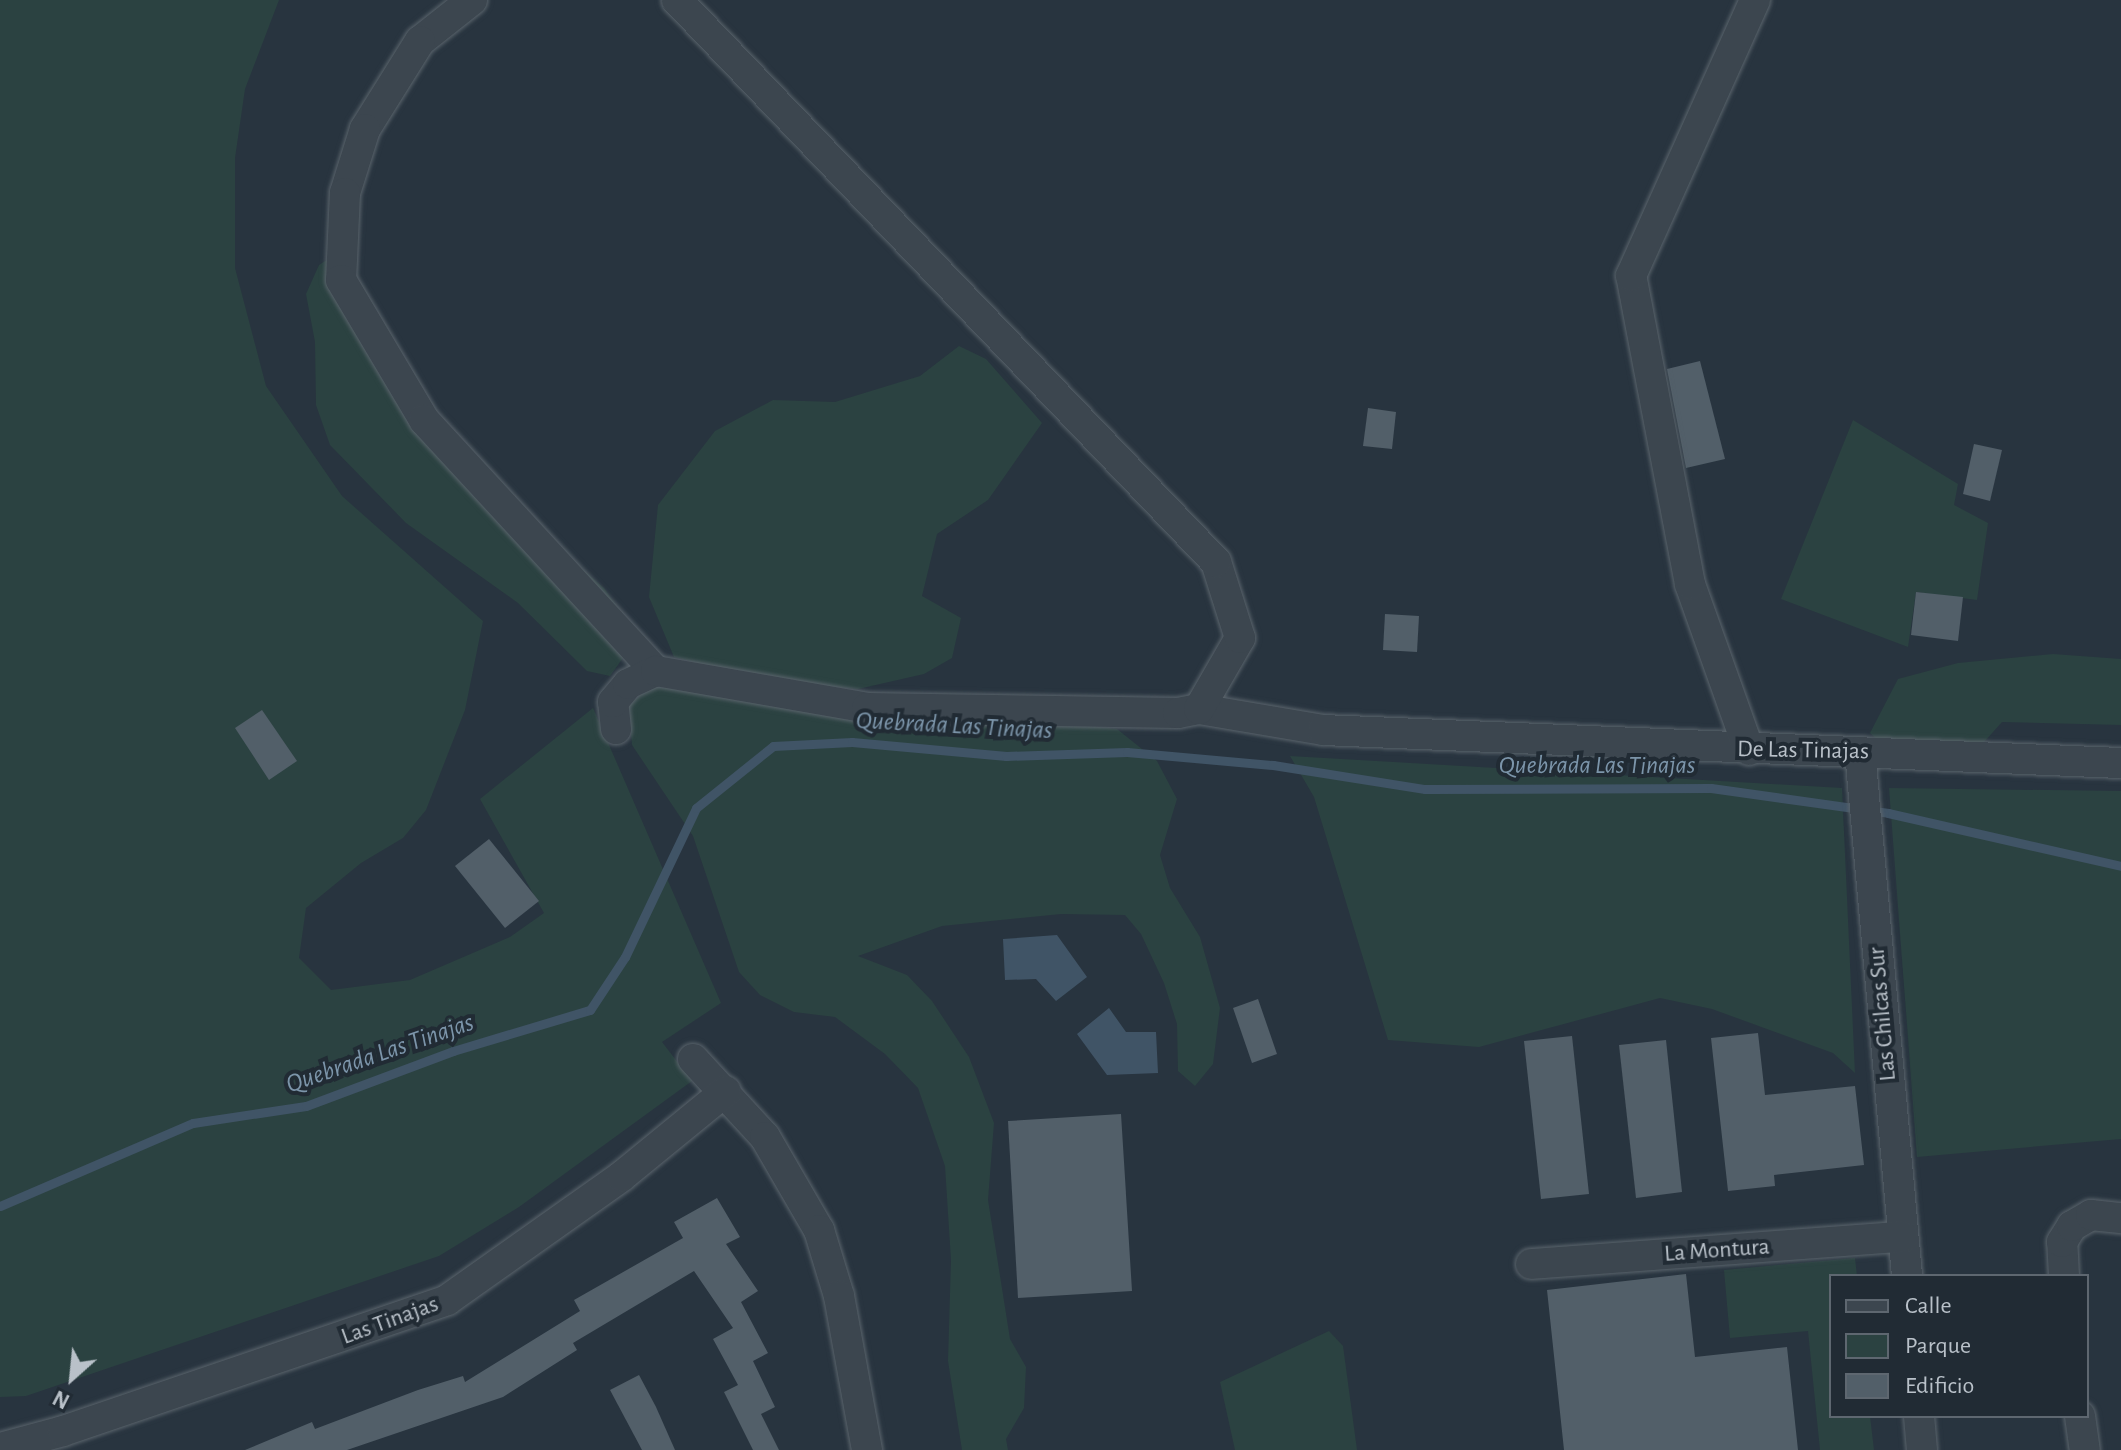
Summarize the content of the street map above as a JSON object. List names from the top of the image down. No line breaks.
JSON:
{"streets":{"street":["De Las Tinajas","Las Chilcas Sur","La Montura","Las Tinajas"]},"crossings":[["De Las Tinajas","Las Chilcas Sur"],["Las Chilcas Sur","La Montura"]],"water":["Quebrada Las Tinajas"],"legend":["Calle","Parque","Edificio"],"north":"bottom left"}
